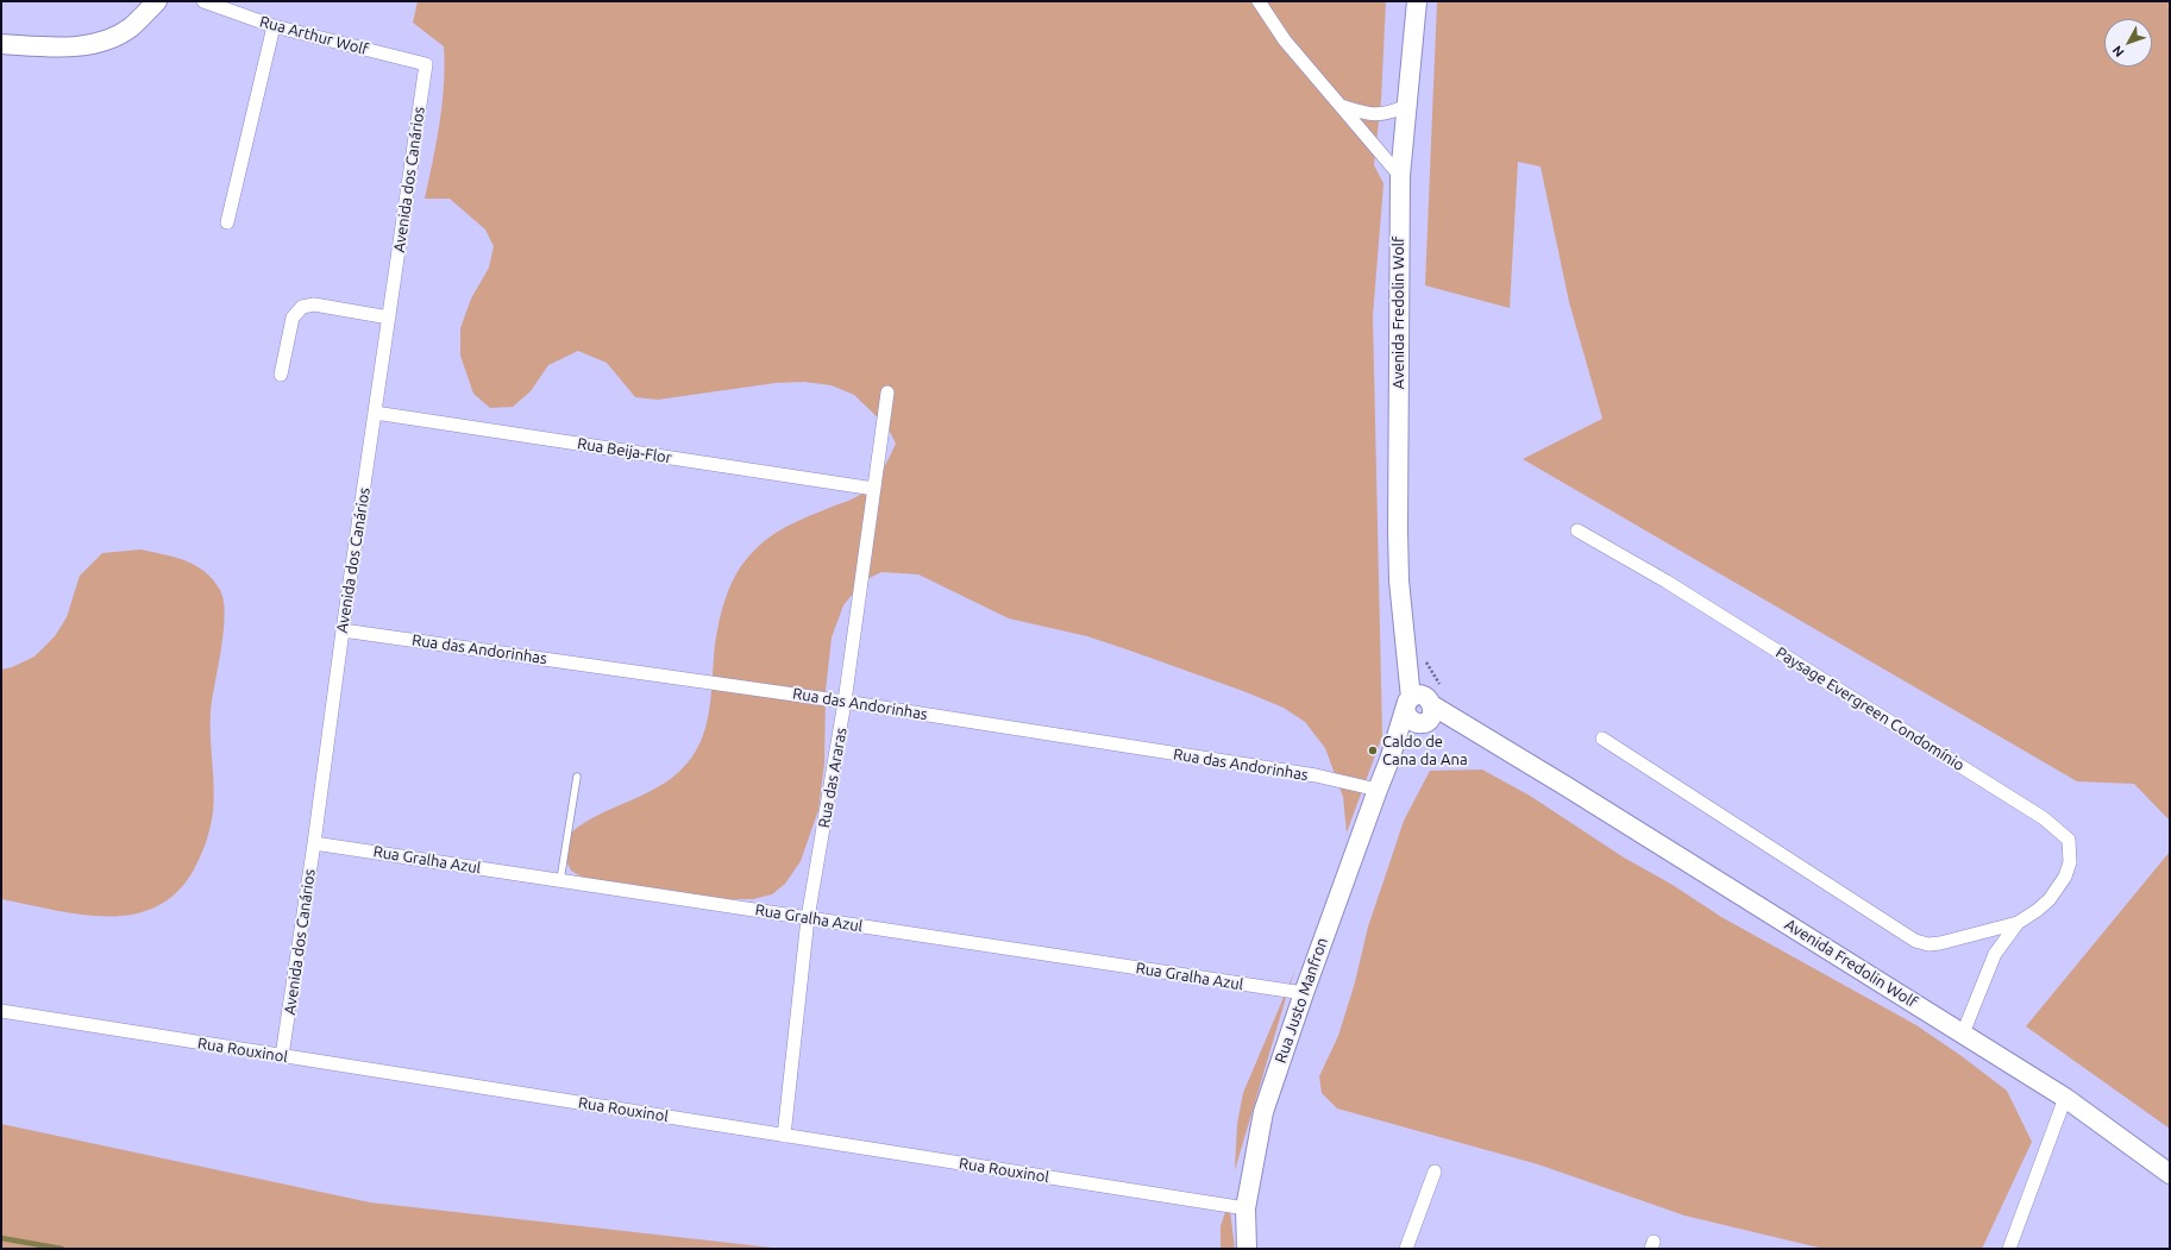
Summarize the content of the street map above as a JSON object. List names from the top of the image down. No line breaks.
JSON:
{"streets":{"main road":["Avenida Fredolin Wolf","Rua Justo Manfron"],"street":["Rua Arthur Wolf","Avenida dos Canários","Rua Beija-Flor","Rua das Andorinhas","Paysage Evergreen Condomínio","Rua das Araras","Rua Gralha Azul","Rua Rouxinol"]},"crossings":[["Rua Arthur Wolf","Avenida dos Canários"],["Avenida dos Canários","Rua Beija-Flor"],["Avenida dos Canários","Rua das Andorinhas"],["Avenida dos Canários","Rua Gralha Azul"],["Avenida dos Canários","Rua Rouxinol"],["Avenida Fredolin Wolf","Paysage Evergreen Condomínio"],["Avenida Fredolin Wolf","Rua Justo Manfron"],["Rua Beija-Flor","Rua das Araras"],["Rua das Andorinhas","Rua das Araras"],["Rua das Andorinhas","Rua Justo Manfron"],["Rua das Araras","Rua Gralha Azul"],["Rua das Araras","Rua Rouxinol"],["Rua Gralha Azul","Rua Justo Manfron"],["Rua Justo Manfron","Rua Rouxinol"]],"places":["Caldo de Cana da Ana"],"north":"bottom left"}
